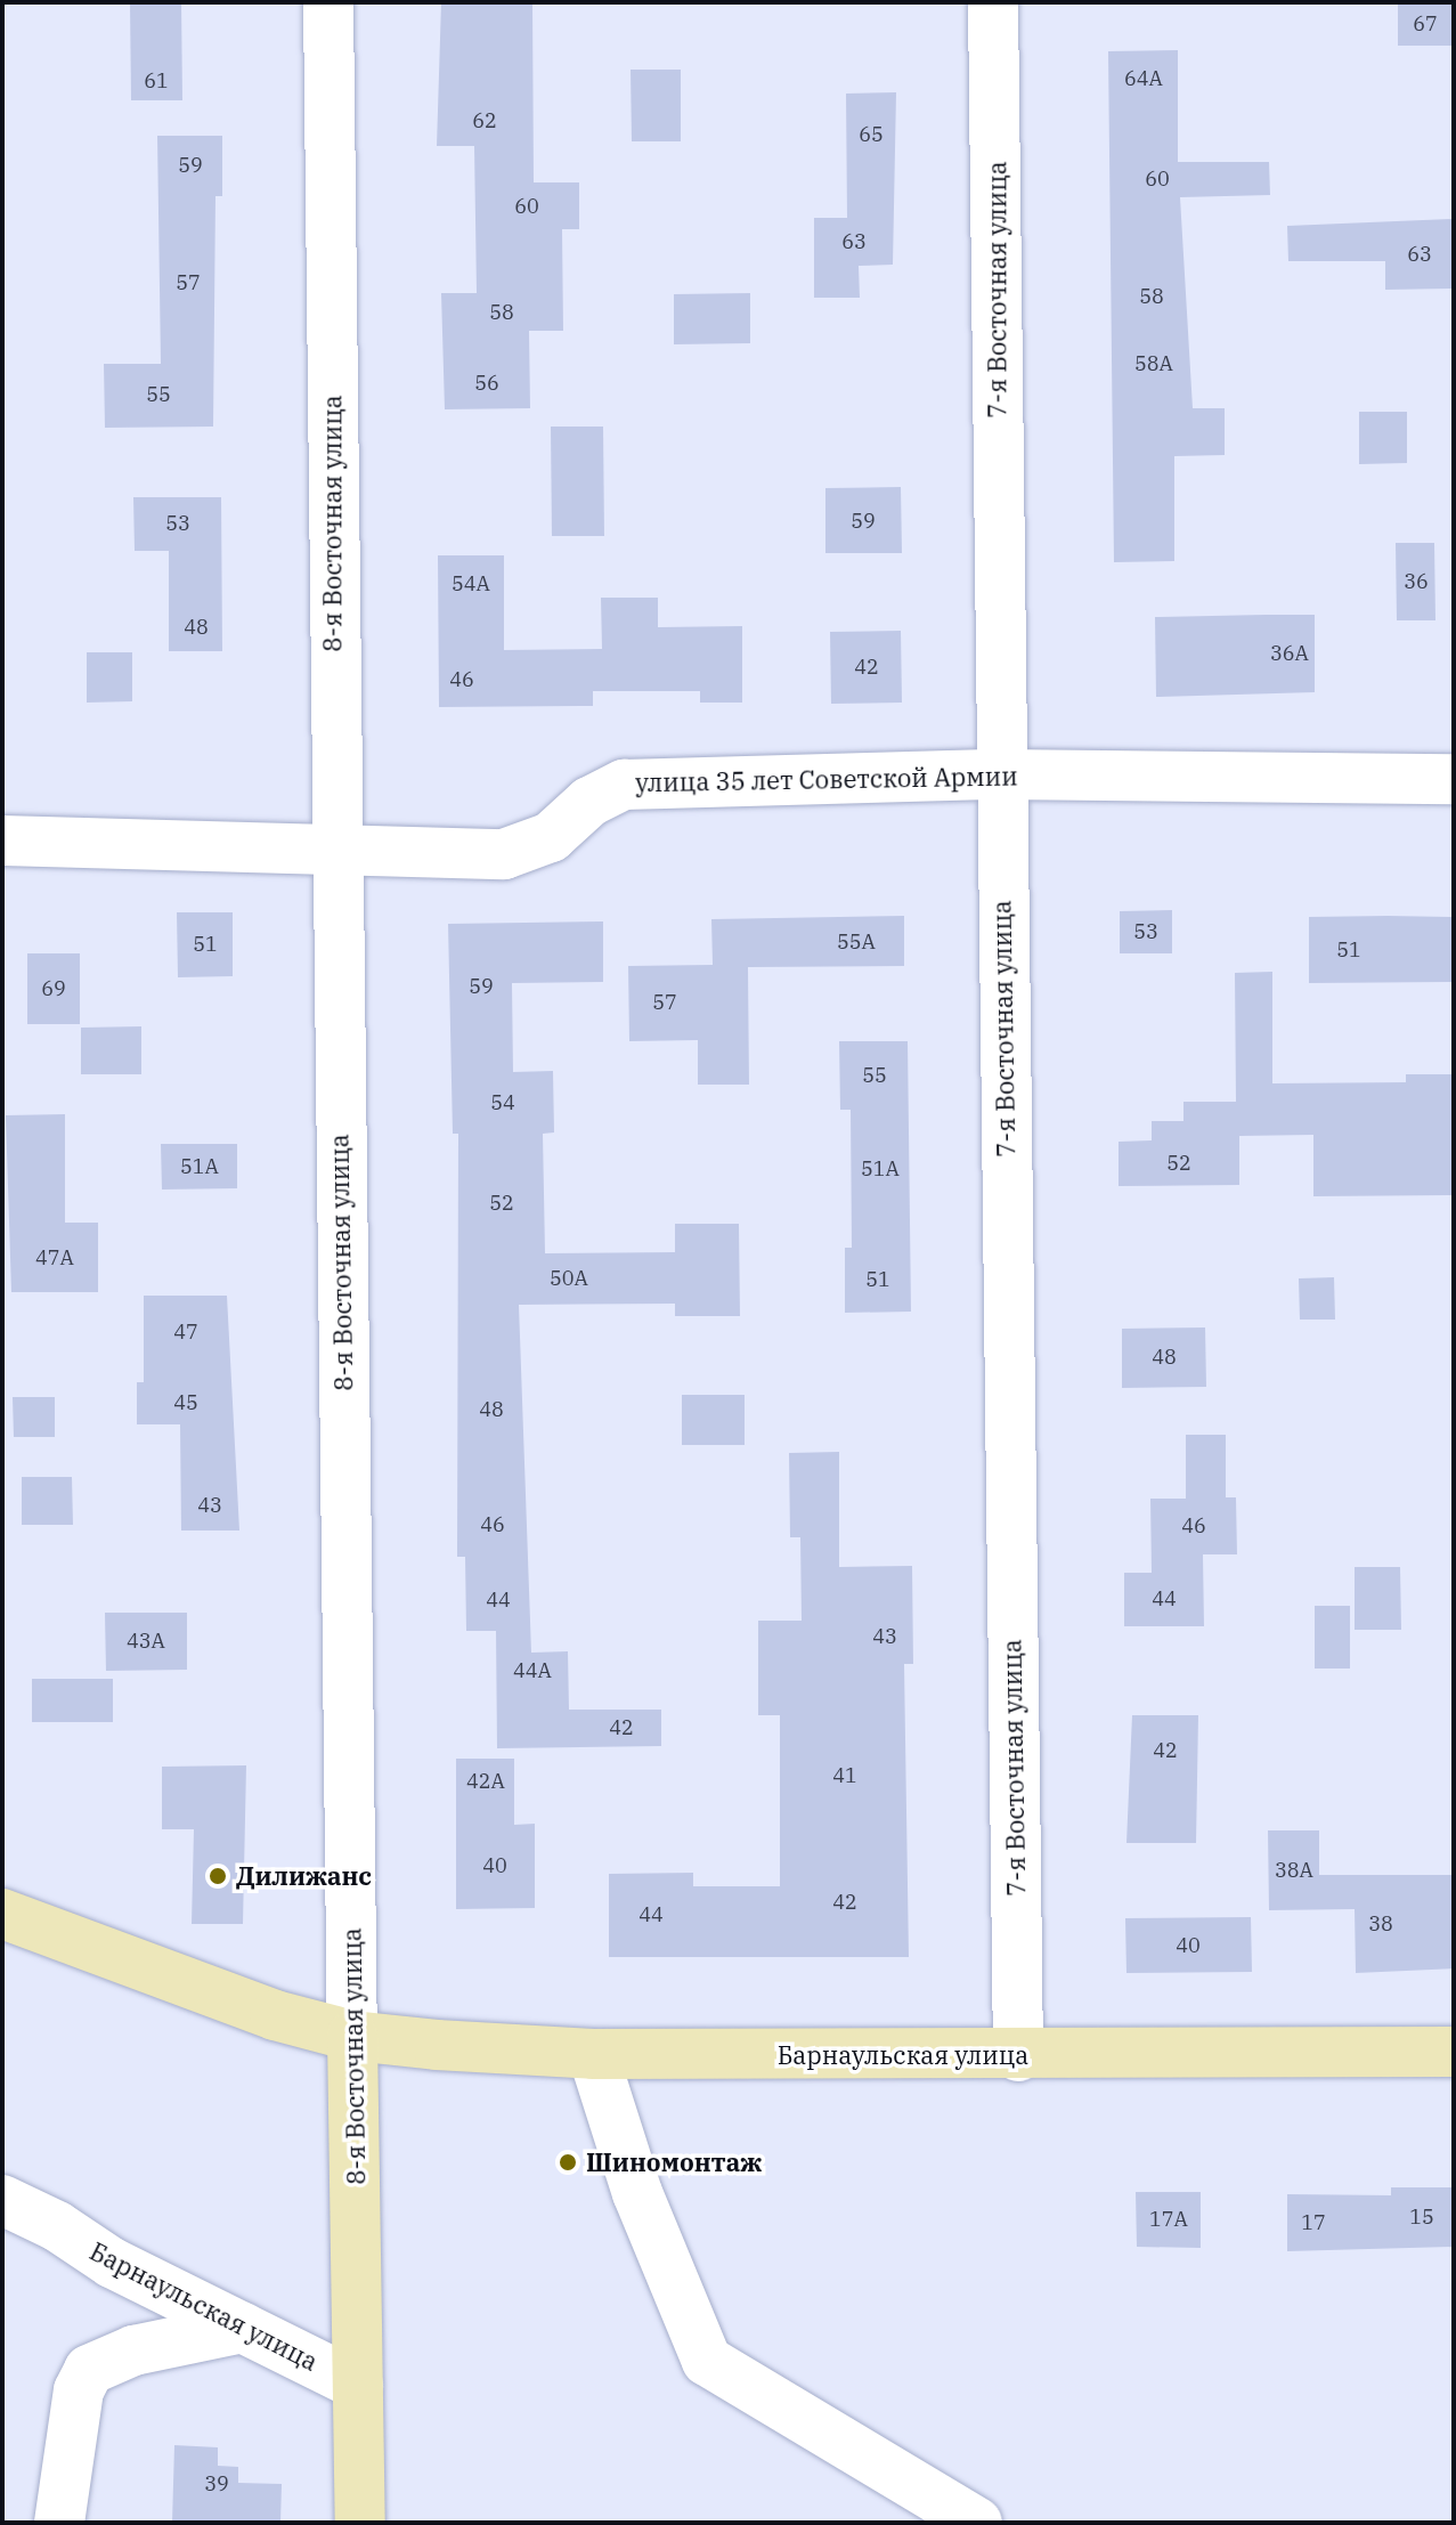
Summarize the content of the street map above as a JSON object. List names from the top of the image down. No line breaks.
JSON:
{"streets":{"main road":["8-я Восточная улица","Барнаульская улица"],"street":["7-я Восточная улица","улица 35 лет Советской Армии"]},"crossings":[["7-я Восточная улица","улица 35 лет Советской Армии"],["7-я Восточная улица","Барнаульская улица"],["8-я Восточная улица","улица 35 лет Советской Армии"],["8-я Восточная улица","Барнаульская улица"]],"places":["Дилижанс","Шиномонтаж"],"house_numbers":["67","64А","61","62","65","59","60","60","63","63","57","58","58","58А","56","55","59","53","36","54А","48","36А","42","46","53","55А","51","51","59","69","57","55","54","52","51А","51А","52","47А","50А","51","47","48","45","48","43","46","46","44","44","43","43А","44А","42","42","41","42А","40","38А","42","44","38","40","15","17А","17","39"]}
